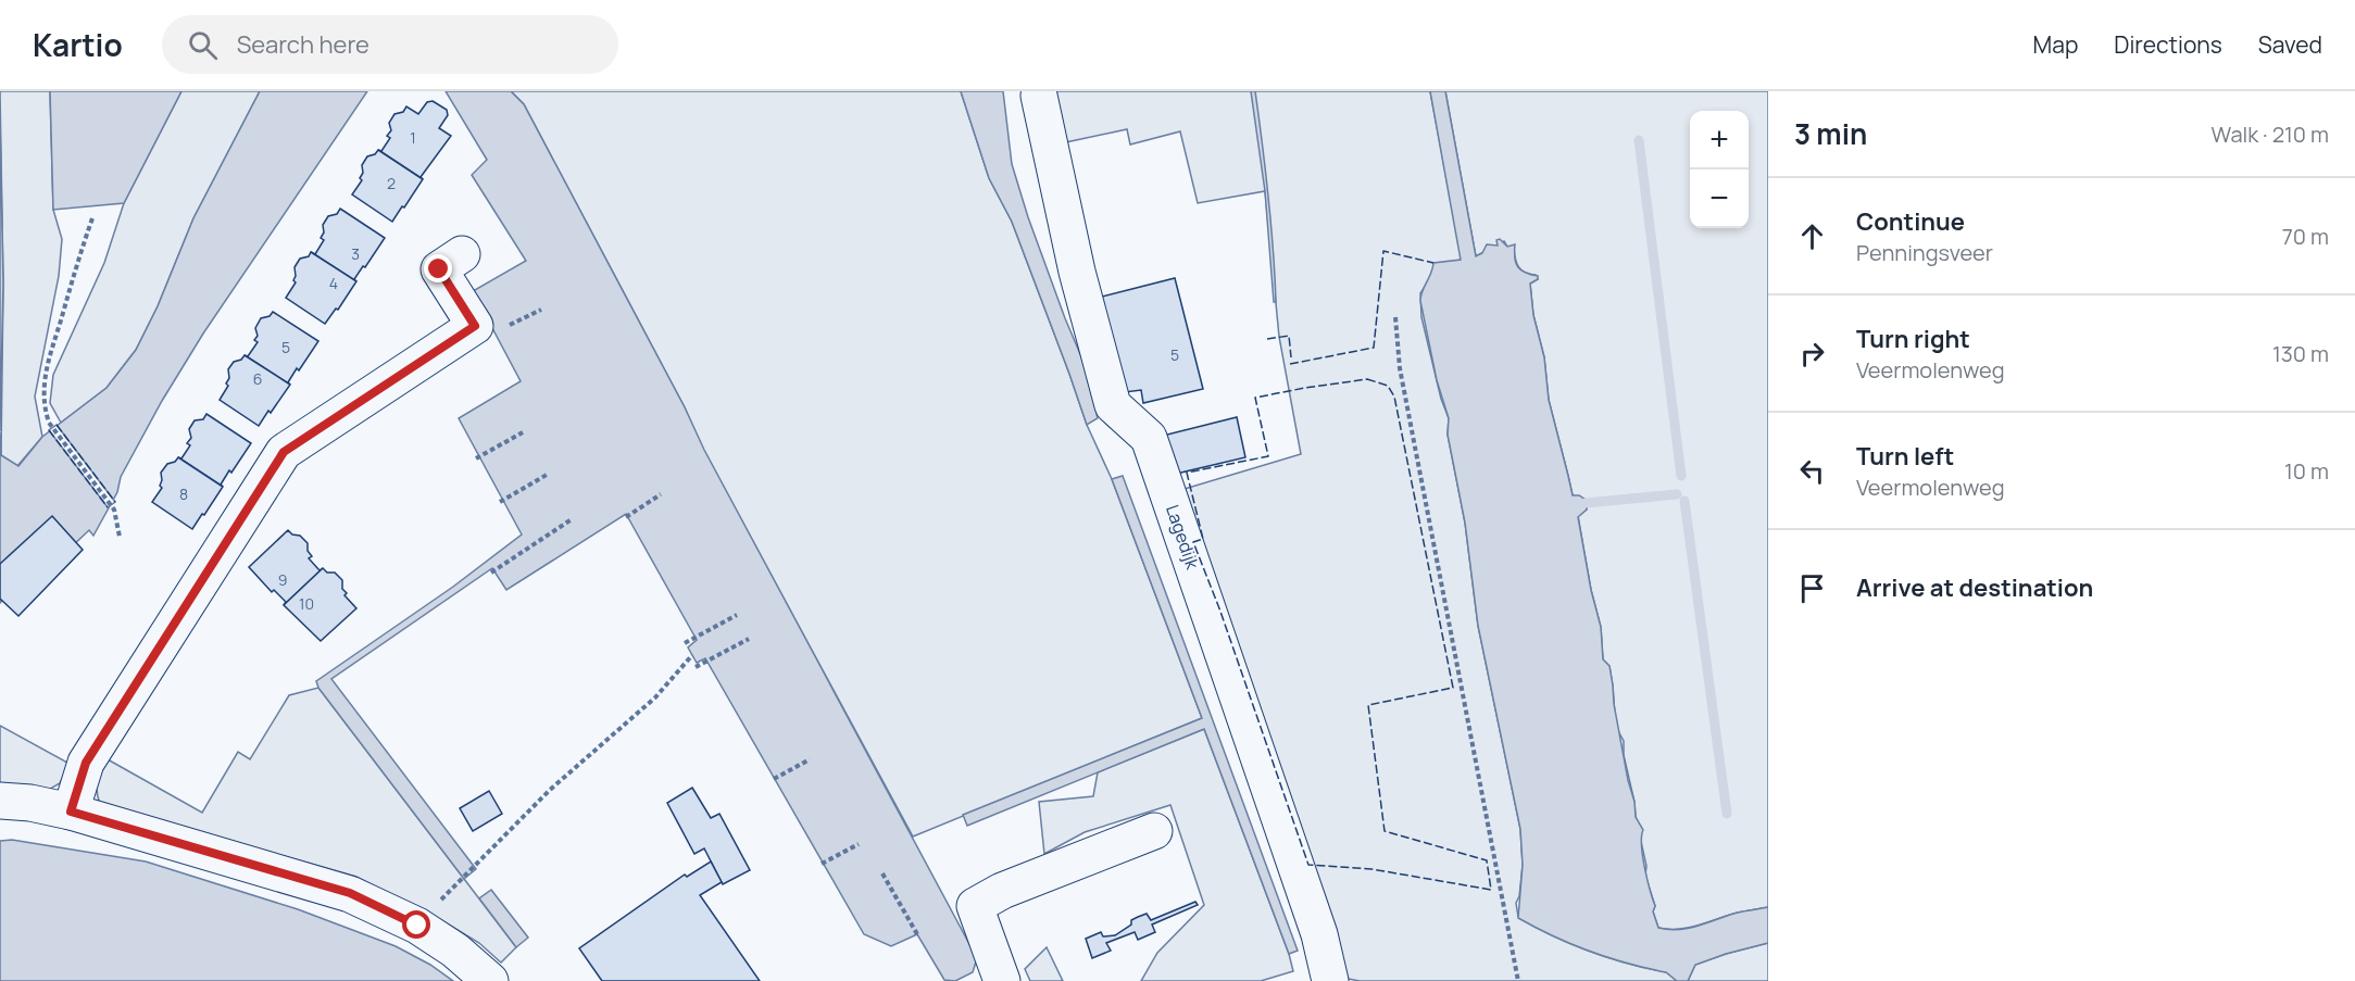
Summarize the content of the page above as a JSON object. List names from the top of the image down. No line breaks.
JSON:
{"streets":{"street":["Lagedijk"]},"house_numbers":["1","2","3","4","5","5","6","8","9","10"],"page":{"header":"Kartio","search":"Search here","nav":["Map","Directions","Saved"],"heading":["3 min","Walk · 210 m"],"map_buttons":["+","−"],"list":[["Continue","Penningsveer","70 m"],["Turn right","Veermolenweg","130 m"],["Turn left","Veermolenweg","10 m"],"Arrive at destination"]}}
